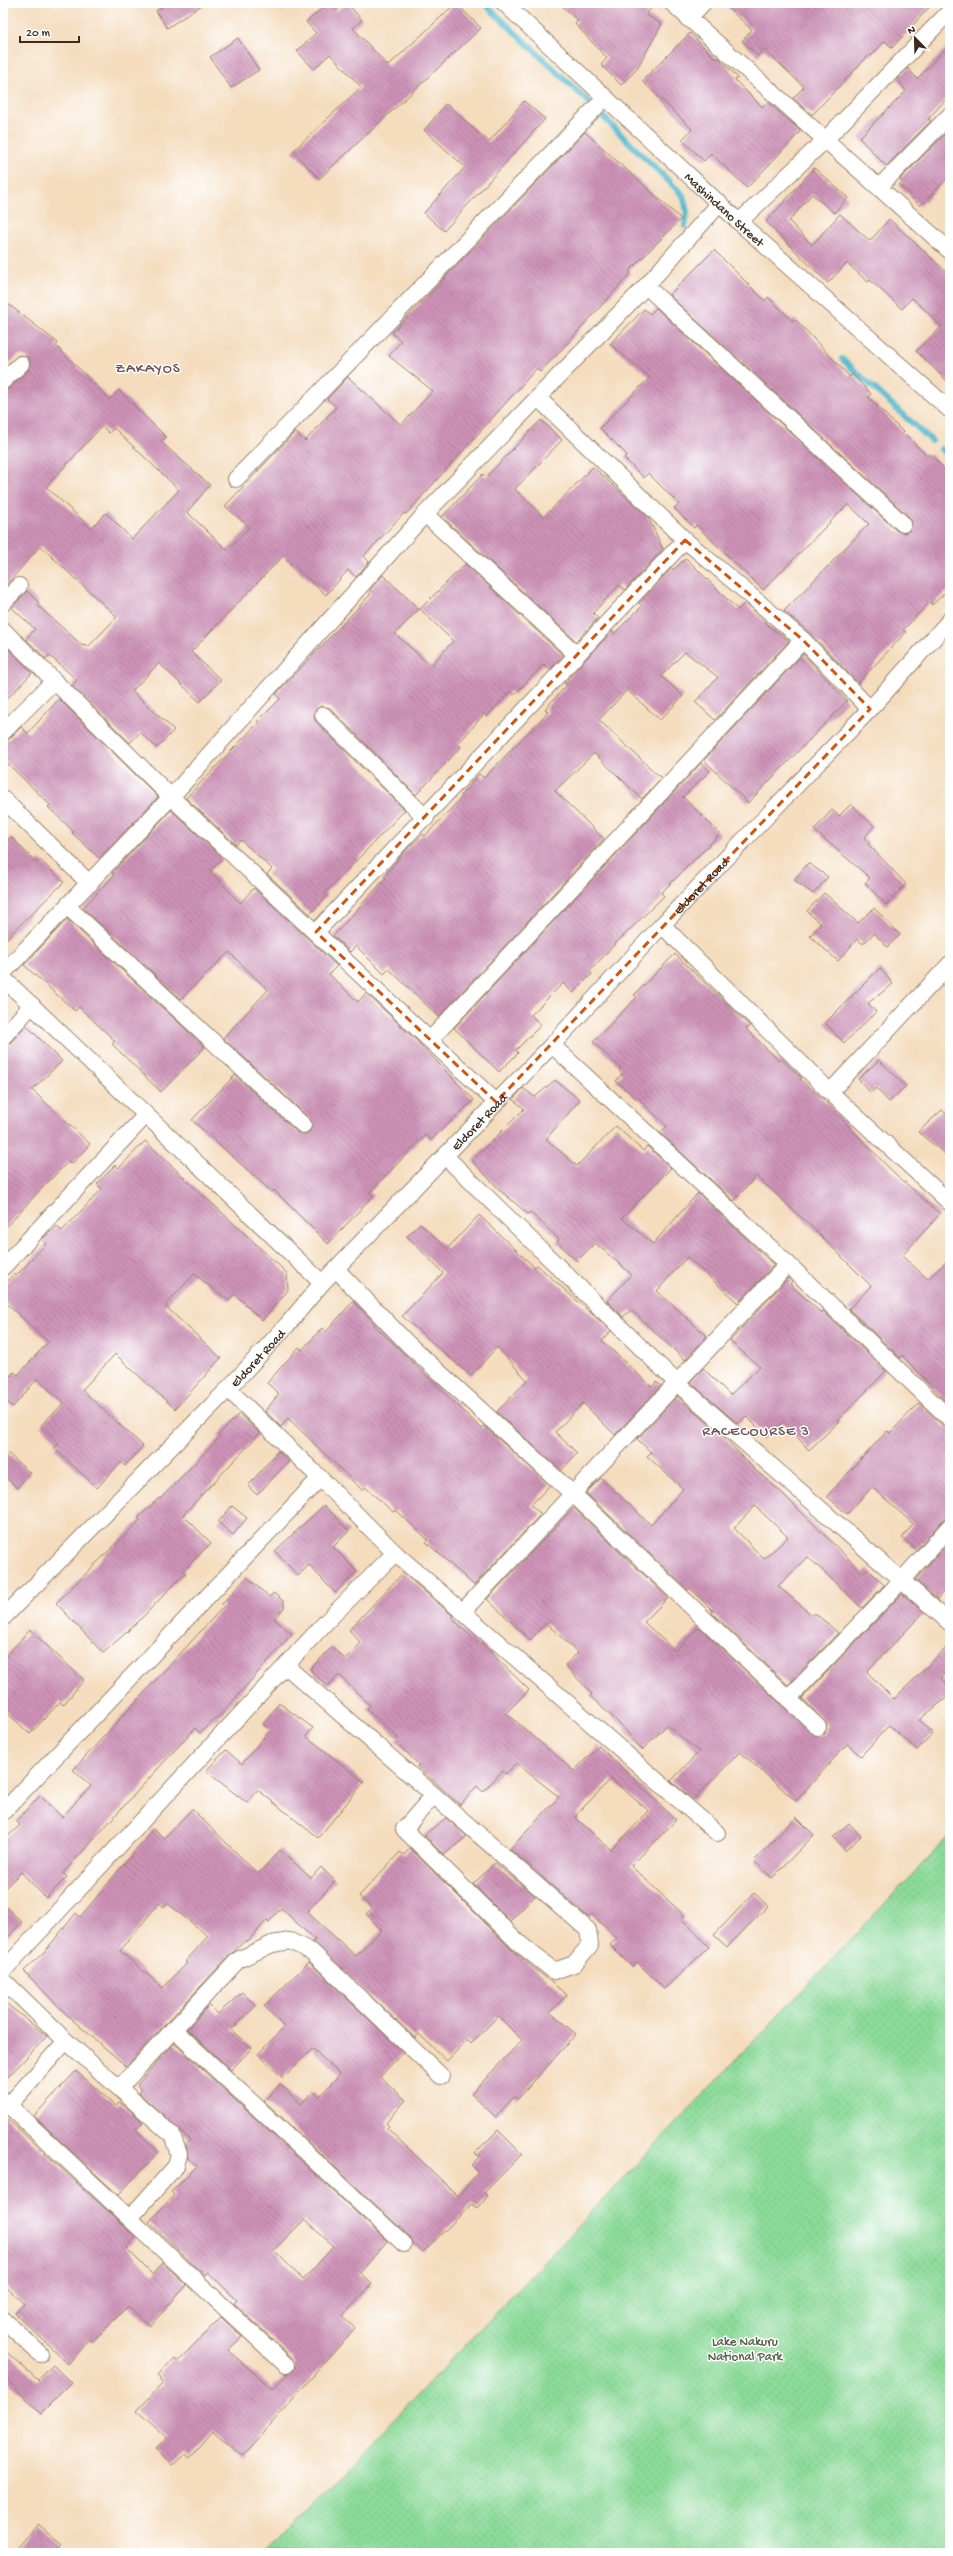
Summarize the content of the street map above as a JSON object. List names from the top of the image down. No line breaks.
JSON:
{"streets":{"street":["Mashindano Street","Eldoret Road"]},"districts":["ZAKAYOS","RACECOURSE 3"],"parks":["Lake Nakuru National Park"],"scale_bar":"20 m","north":"top left"}
